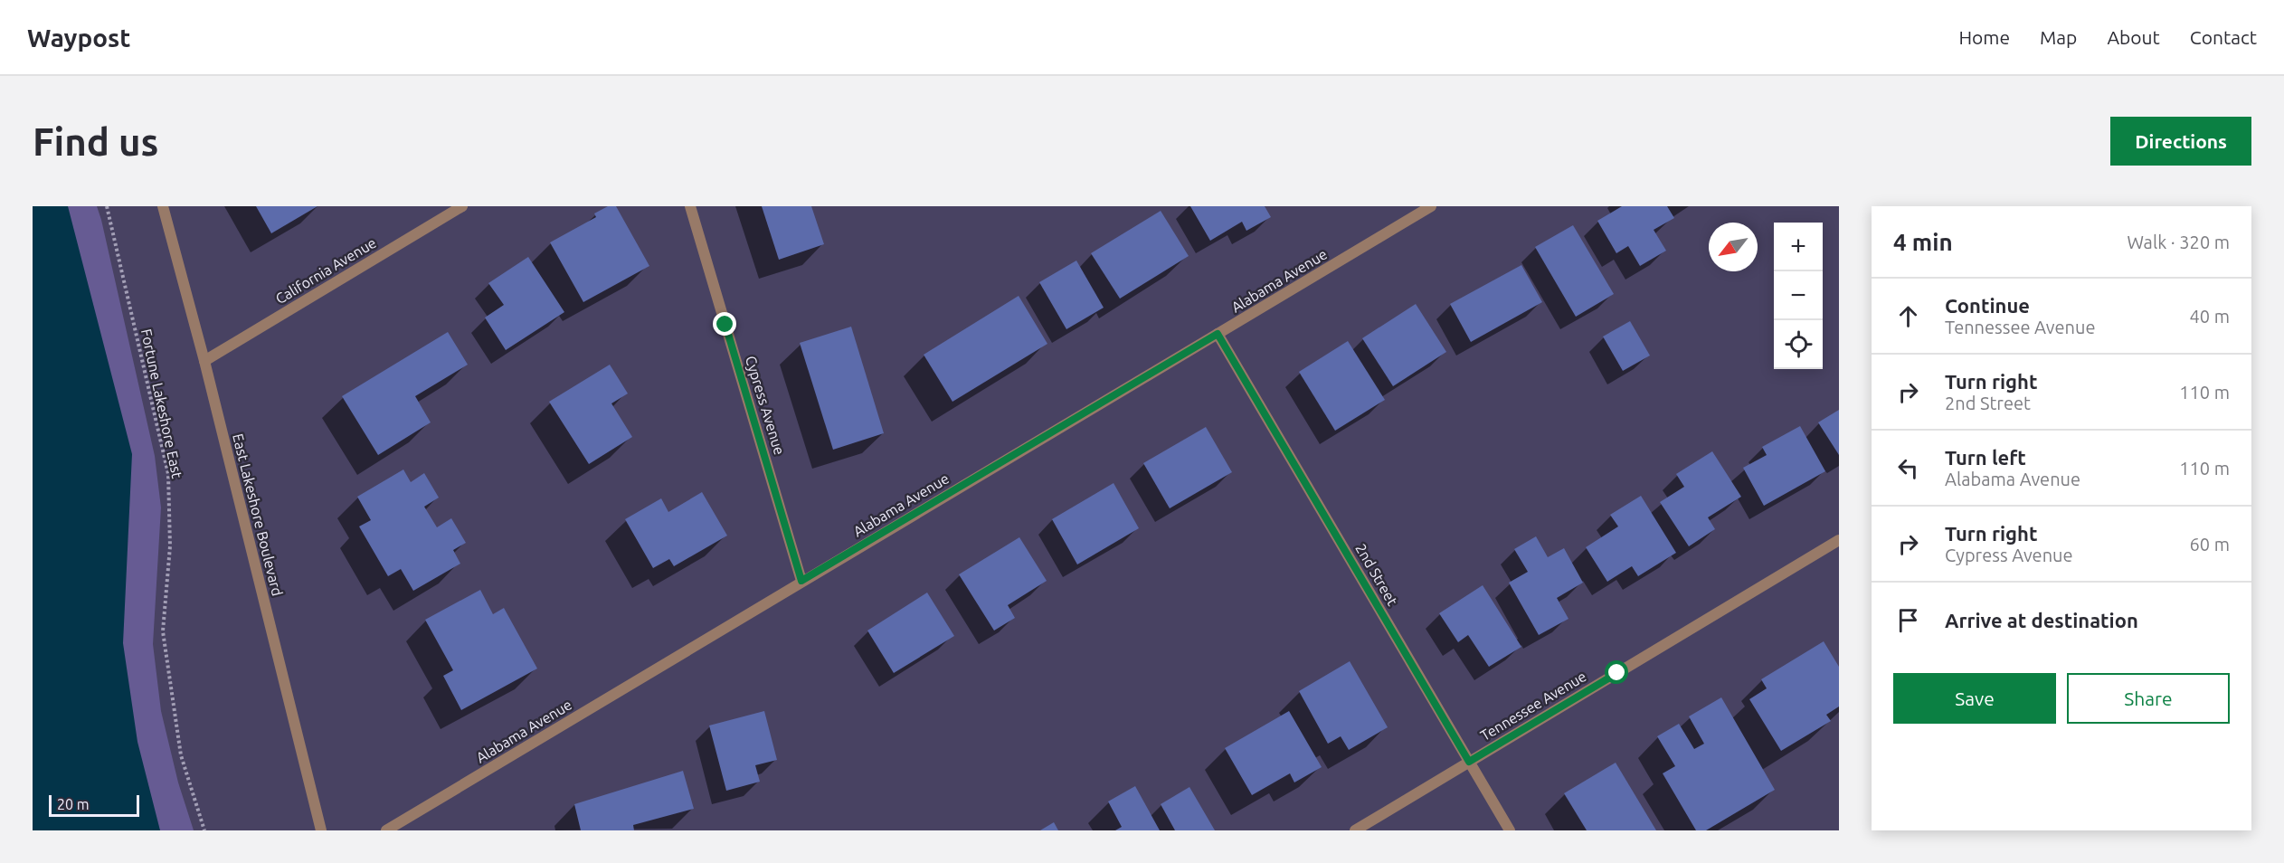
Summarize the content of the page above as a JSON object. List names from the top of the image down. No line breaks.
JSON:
{"streets":{"street":["California Avenue","Alabama Avenue","Cypress Avenue","East Lakeshore Boulevard","2nd Street","Tennessee Avenue"],"path":["Fortune Lakeshore East"]},"crossings":[["California Avenue","East Lakeshore Boulevard"],["Alabama Avenue","Cypress Avenue"],["Alabama Avenue","2nd Street"],["2nd Street","Tennessee Avenue"]],"scale_bar":"20 m","north":"bottom left","page":{"header":"Waypost","nav":["Home","Map","About","Contact"],"buttons":["Directions",["Save","Share"]],"title":"Find us","heading":["4 min","Walk · 320 m"],"map_buttons":["+","−"],"list":[["Continue","Tennessee Avenue","40 m"],["Turn right","2nd Street","110 m"],["Turn left","Alabama Avenue","110 m"],["Turn right","Cypress Avenue","60 m"],"Arrive at destination"],"scale":"20 m"}}
